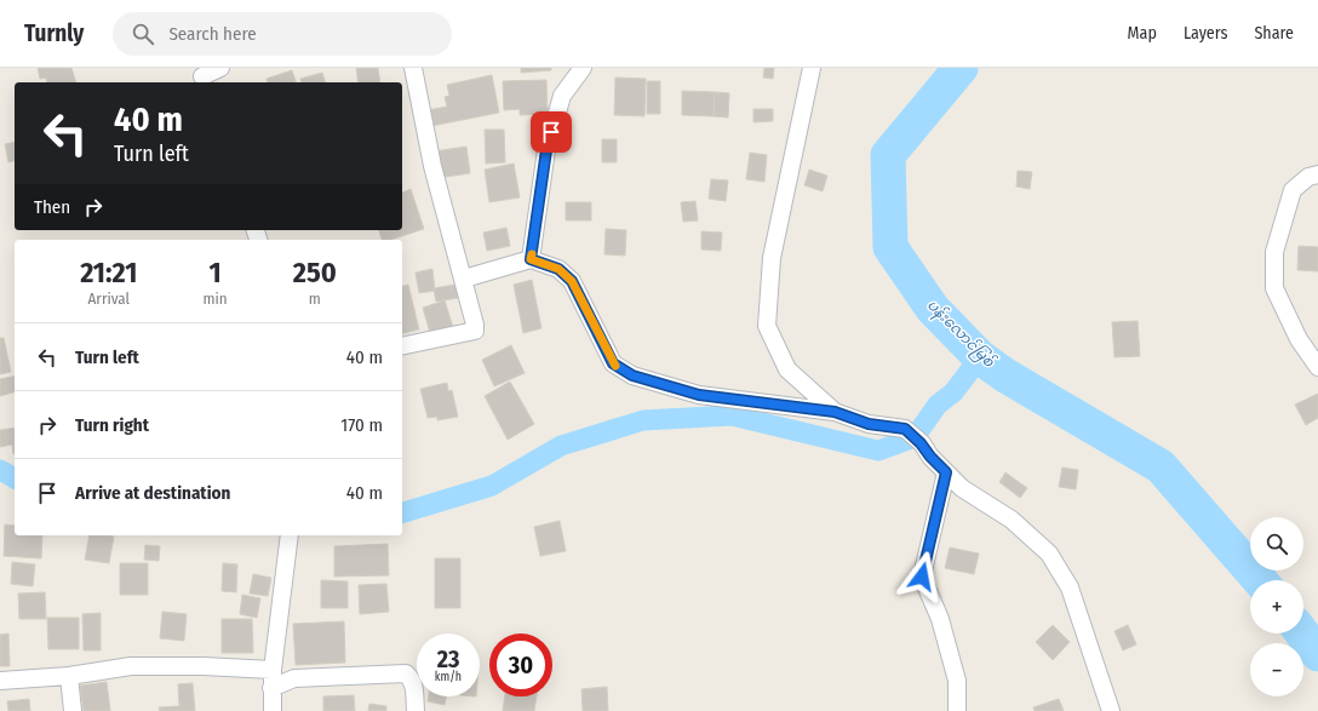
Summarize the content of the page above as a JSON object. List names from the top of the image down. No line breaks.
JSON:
{"water":["ပန်းလောင်မြစ်"],"page":{"header":"Turnly","search":"Search here","nav":["Map","Layers","Share"],"turn":["40 m","Turn left"],"then":"Then","eta":["21:21","Arrival","1","min","250","m"],"list":[{"name":"Turn left","value":"40 m"},{"name":"Turn right","value":"170 m"},{"name":"Arrive at destination","value":"40 m"}],"map_buttons":["+","−"],"speed":"23 km/h","limit":"30"}}
